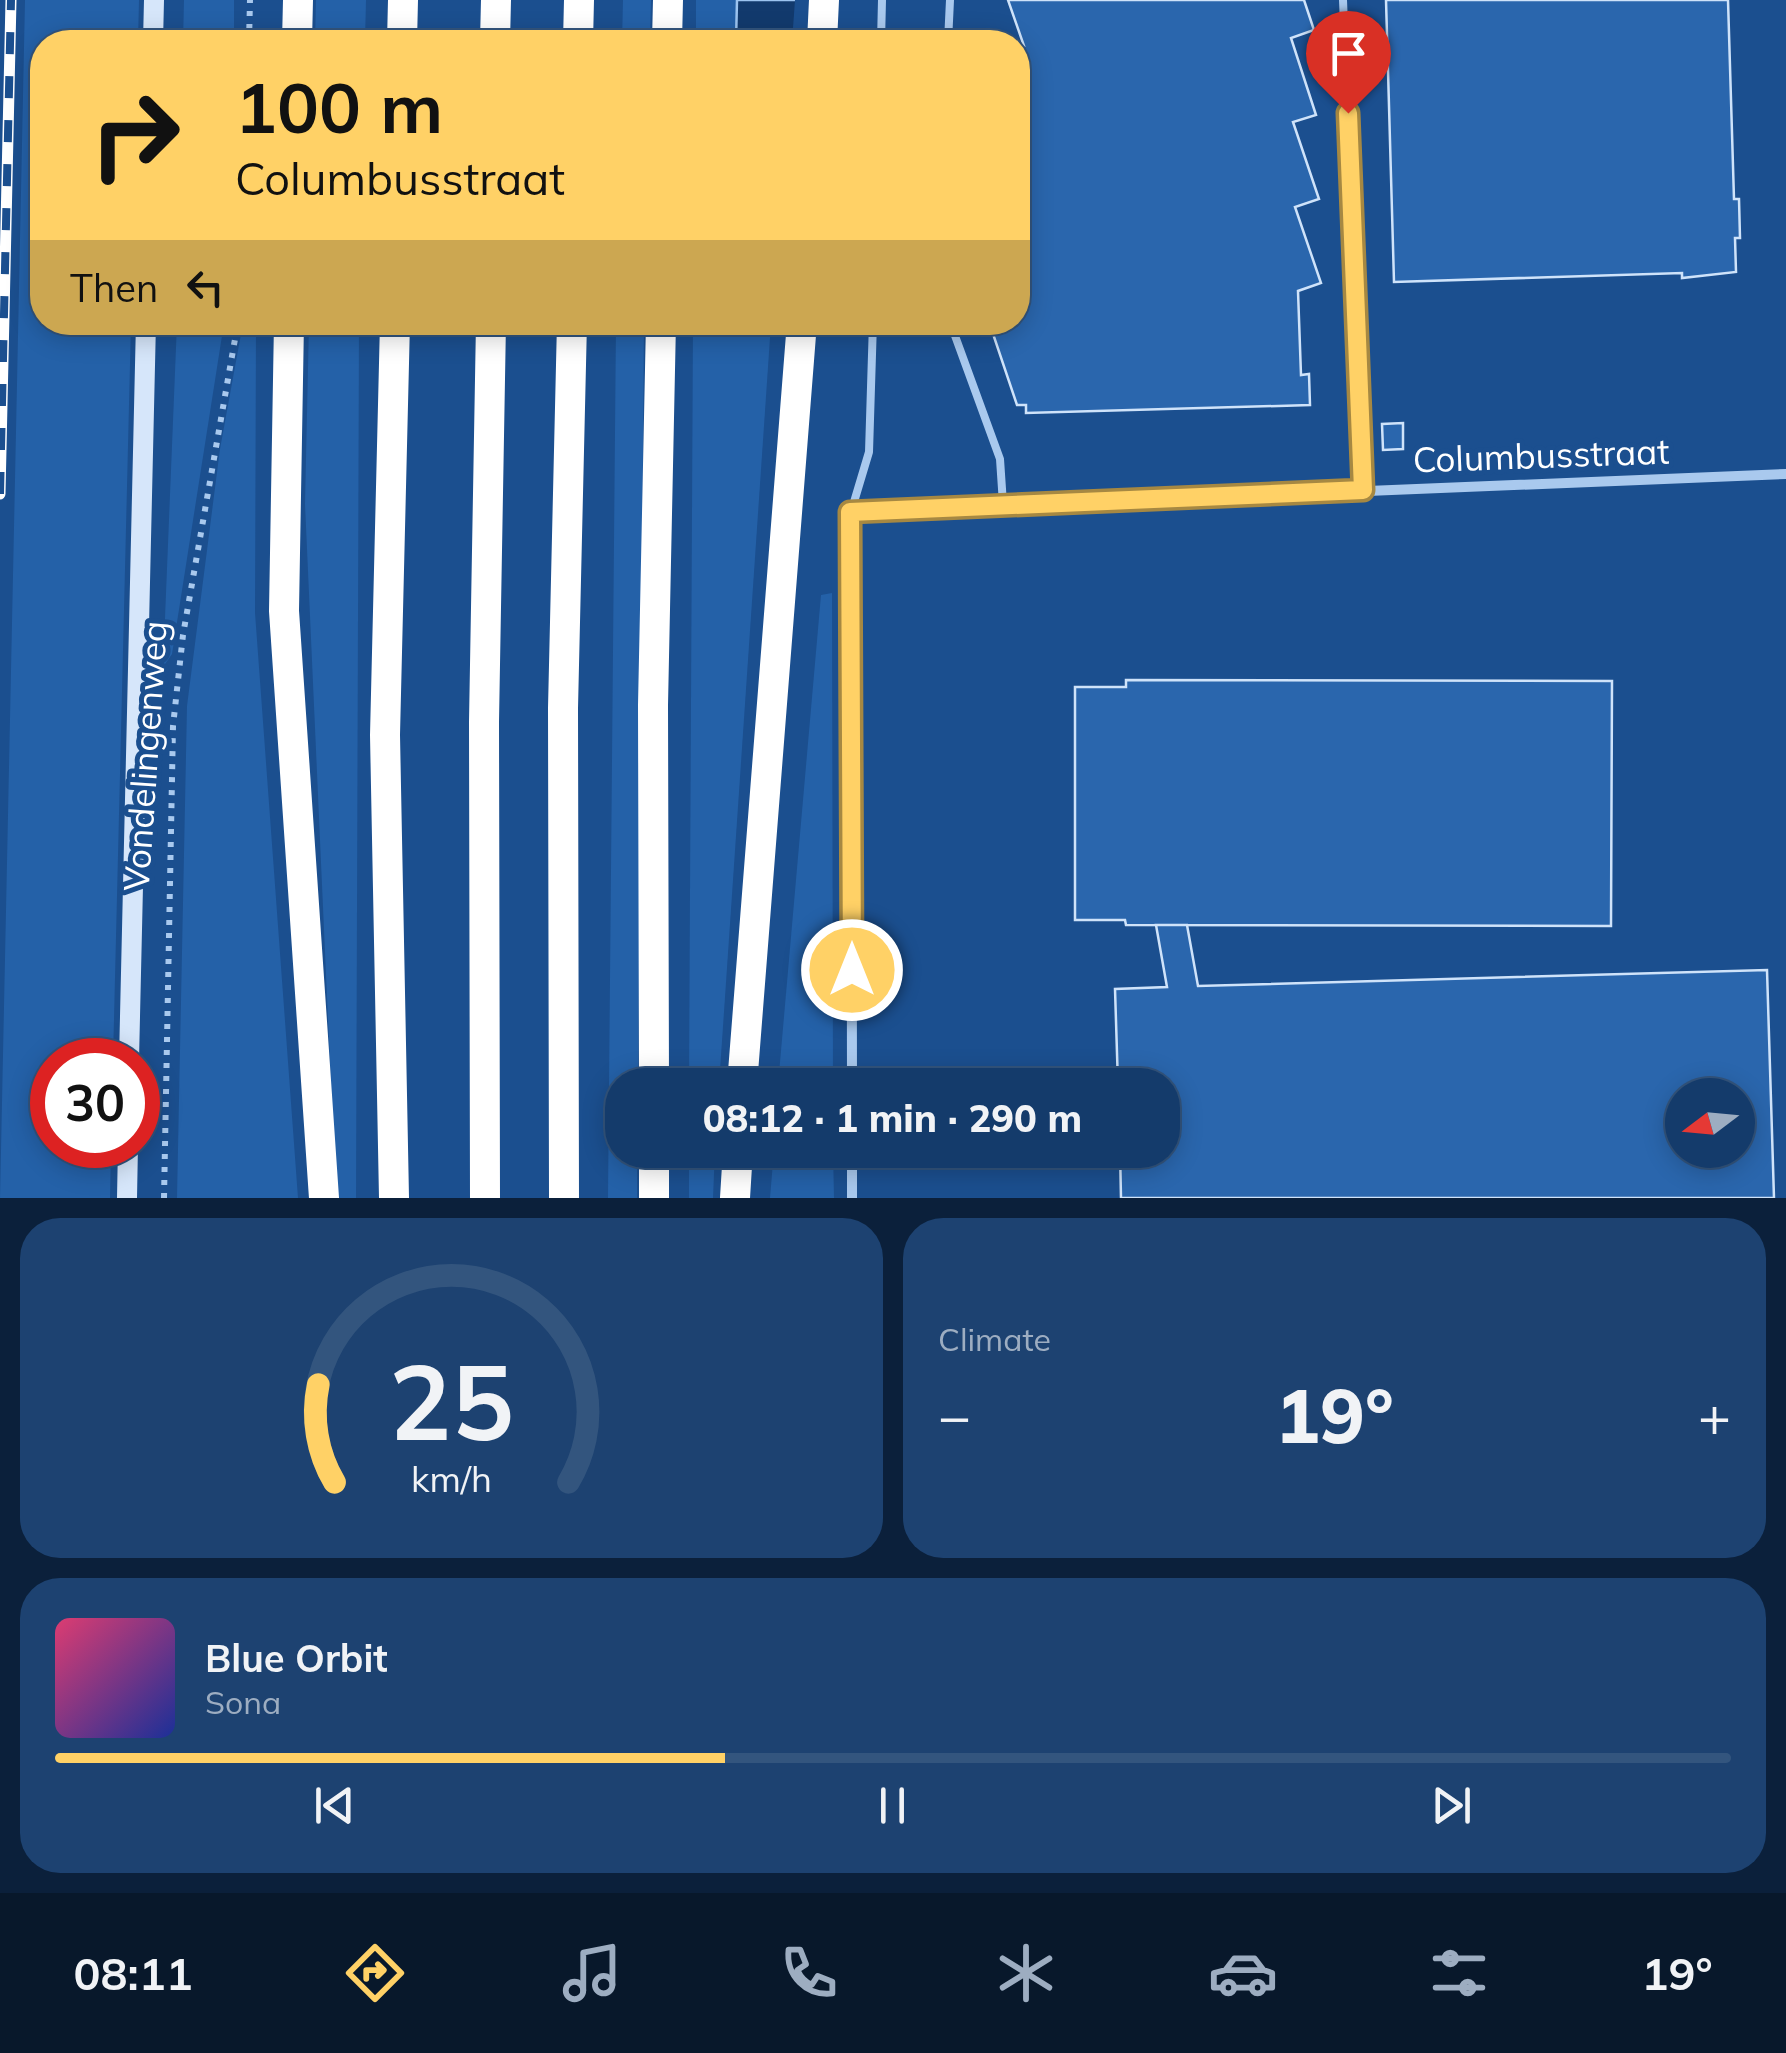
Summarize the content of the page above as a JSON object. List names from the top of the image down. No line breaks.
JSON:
{"streets":{"main road":["Vondelingenweg"],"street":["Columbusstraat"]},"north":"left","page":{"turn":["100 m","Columbusstraat"],"then":"Then","limit":"30","trip":"08:12 · 1 min · 290 m","tile":"Climate","heat":["−","19°","+"],"song":["Blue Orbit","Sona"],"tabs":["08:11","19°"],"gauge":["25","km/h"]}}
